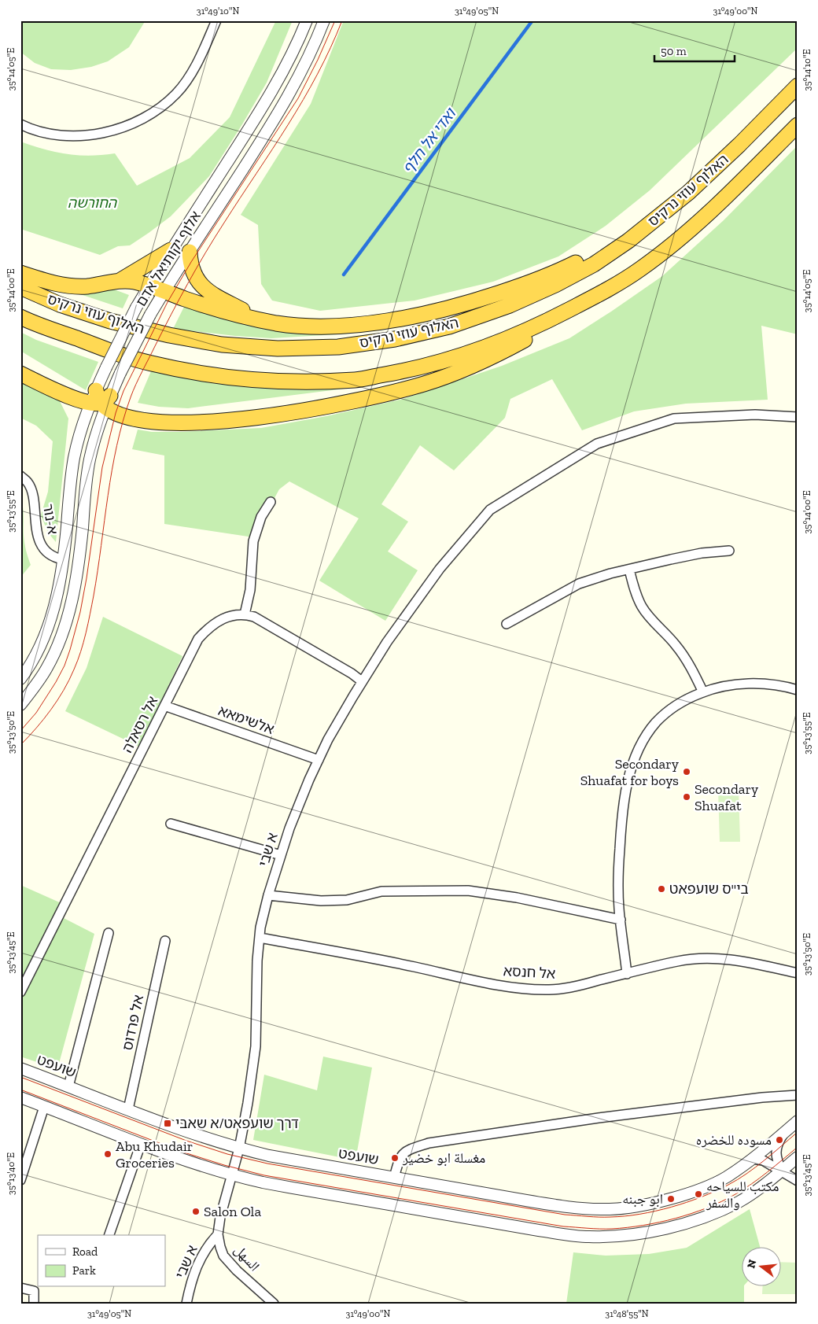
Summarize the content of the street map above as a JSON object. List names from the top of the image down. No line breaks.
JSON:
{"streets":{"highway":["האלוף עוזי נרקיס"],"street":["אלוף יקותיאל אדם","א-נור","אלשימאא","אל רסאלה","א שבי","אל חנסא","אל פרדוס","שועפט","السهل"]},"crossings":[["אלוף יקותיאל אדם","א-נור"],["אלשימאא","אל רסאלה"],["אלשימאא","א שבי"],["א שבי","אל חנסא"],["א שבי","שועפט"],["א שבי","السهل"],["אל פרדוס","שועפט"]],"water":["ואדי אל חלף"],"parks":["החורשה"],"places":{"other":["Secondary Shuafat for boys","Secondary Shuafat","בי\"ס שועפאט","مسوده للخضره","Abu Khudair Groceries","مغسلة ابو خضير","مكتب للسياحه والسفر","ابو جبنه","Salon Ola"],"transit":["דרך שועפאט/א שאבי"]},"legend":["Road","Park"],"scale_bar":"50 m","north":"left","coordinates":["31°49'10\"N","31°49'05\"N","31°49'00\"N","35°14'05\"E","35°14'10\"E","35°14'00\"E","35°13'55\"E","35°13'50\"E","35°13'45\"E","35°13'40\"E","31°48'55\"N"]}
